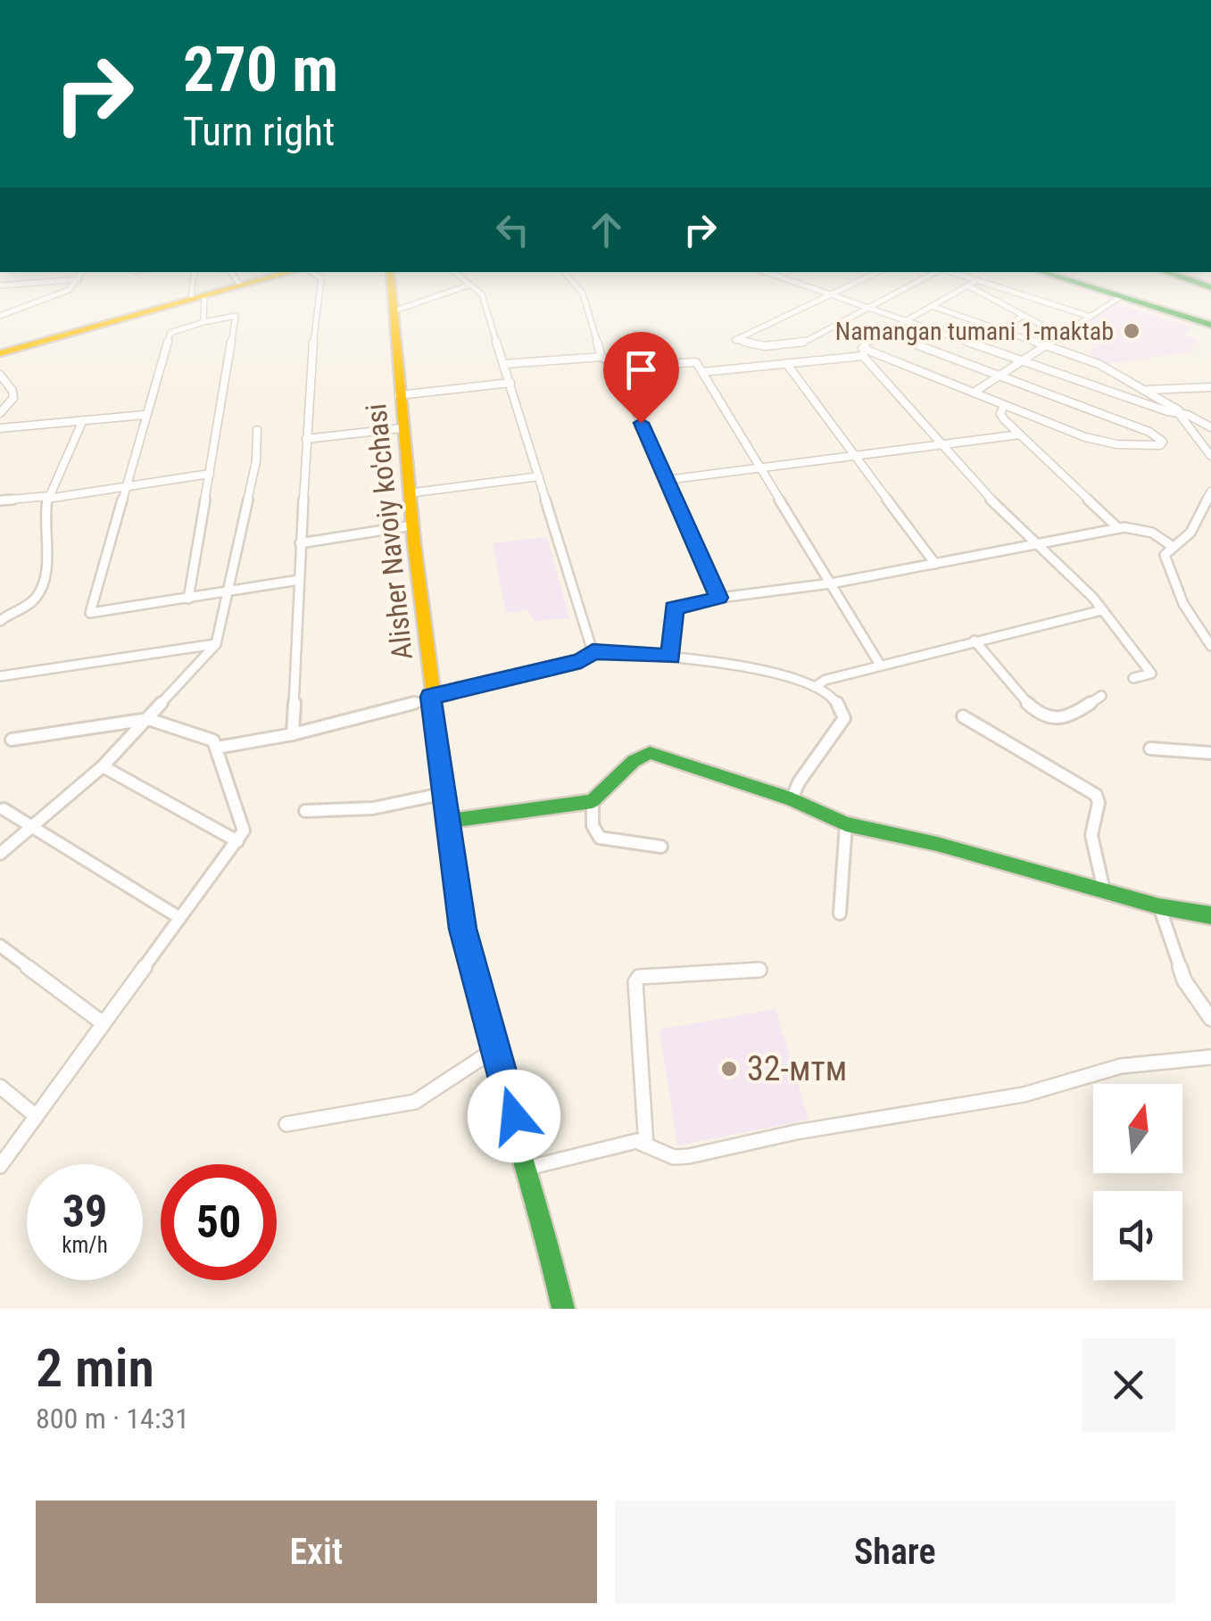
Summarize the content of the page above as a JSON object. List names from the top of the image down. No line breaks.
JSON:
{"streets":{"main road":["Alisher Navoiy ko'chasi"]},"places":["Namangan tumani 1-maktab","32-мтм"],"north":"top","page":{"turn":["270 m","Turn right"],"speed":"39 km/h","limit":"50","heading":["2 min","800 m · 14:31"],"buttons":["Exit","Share"]}}
